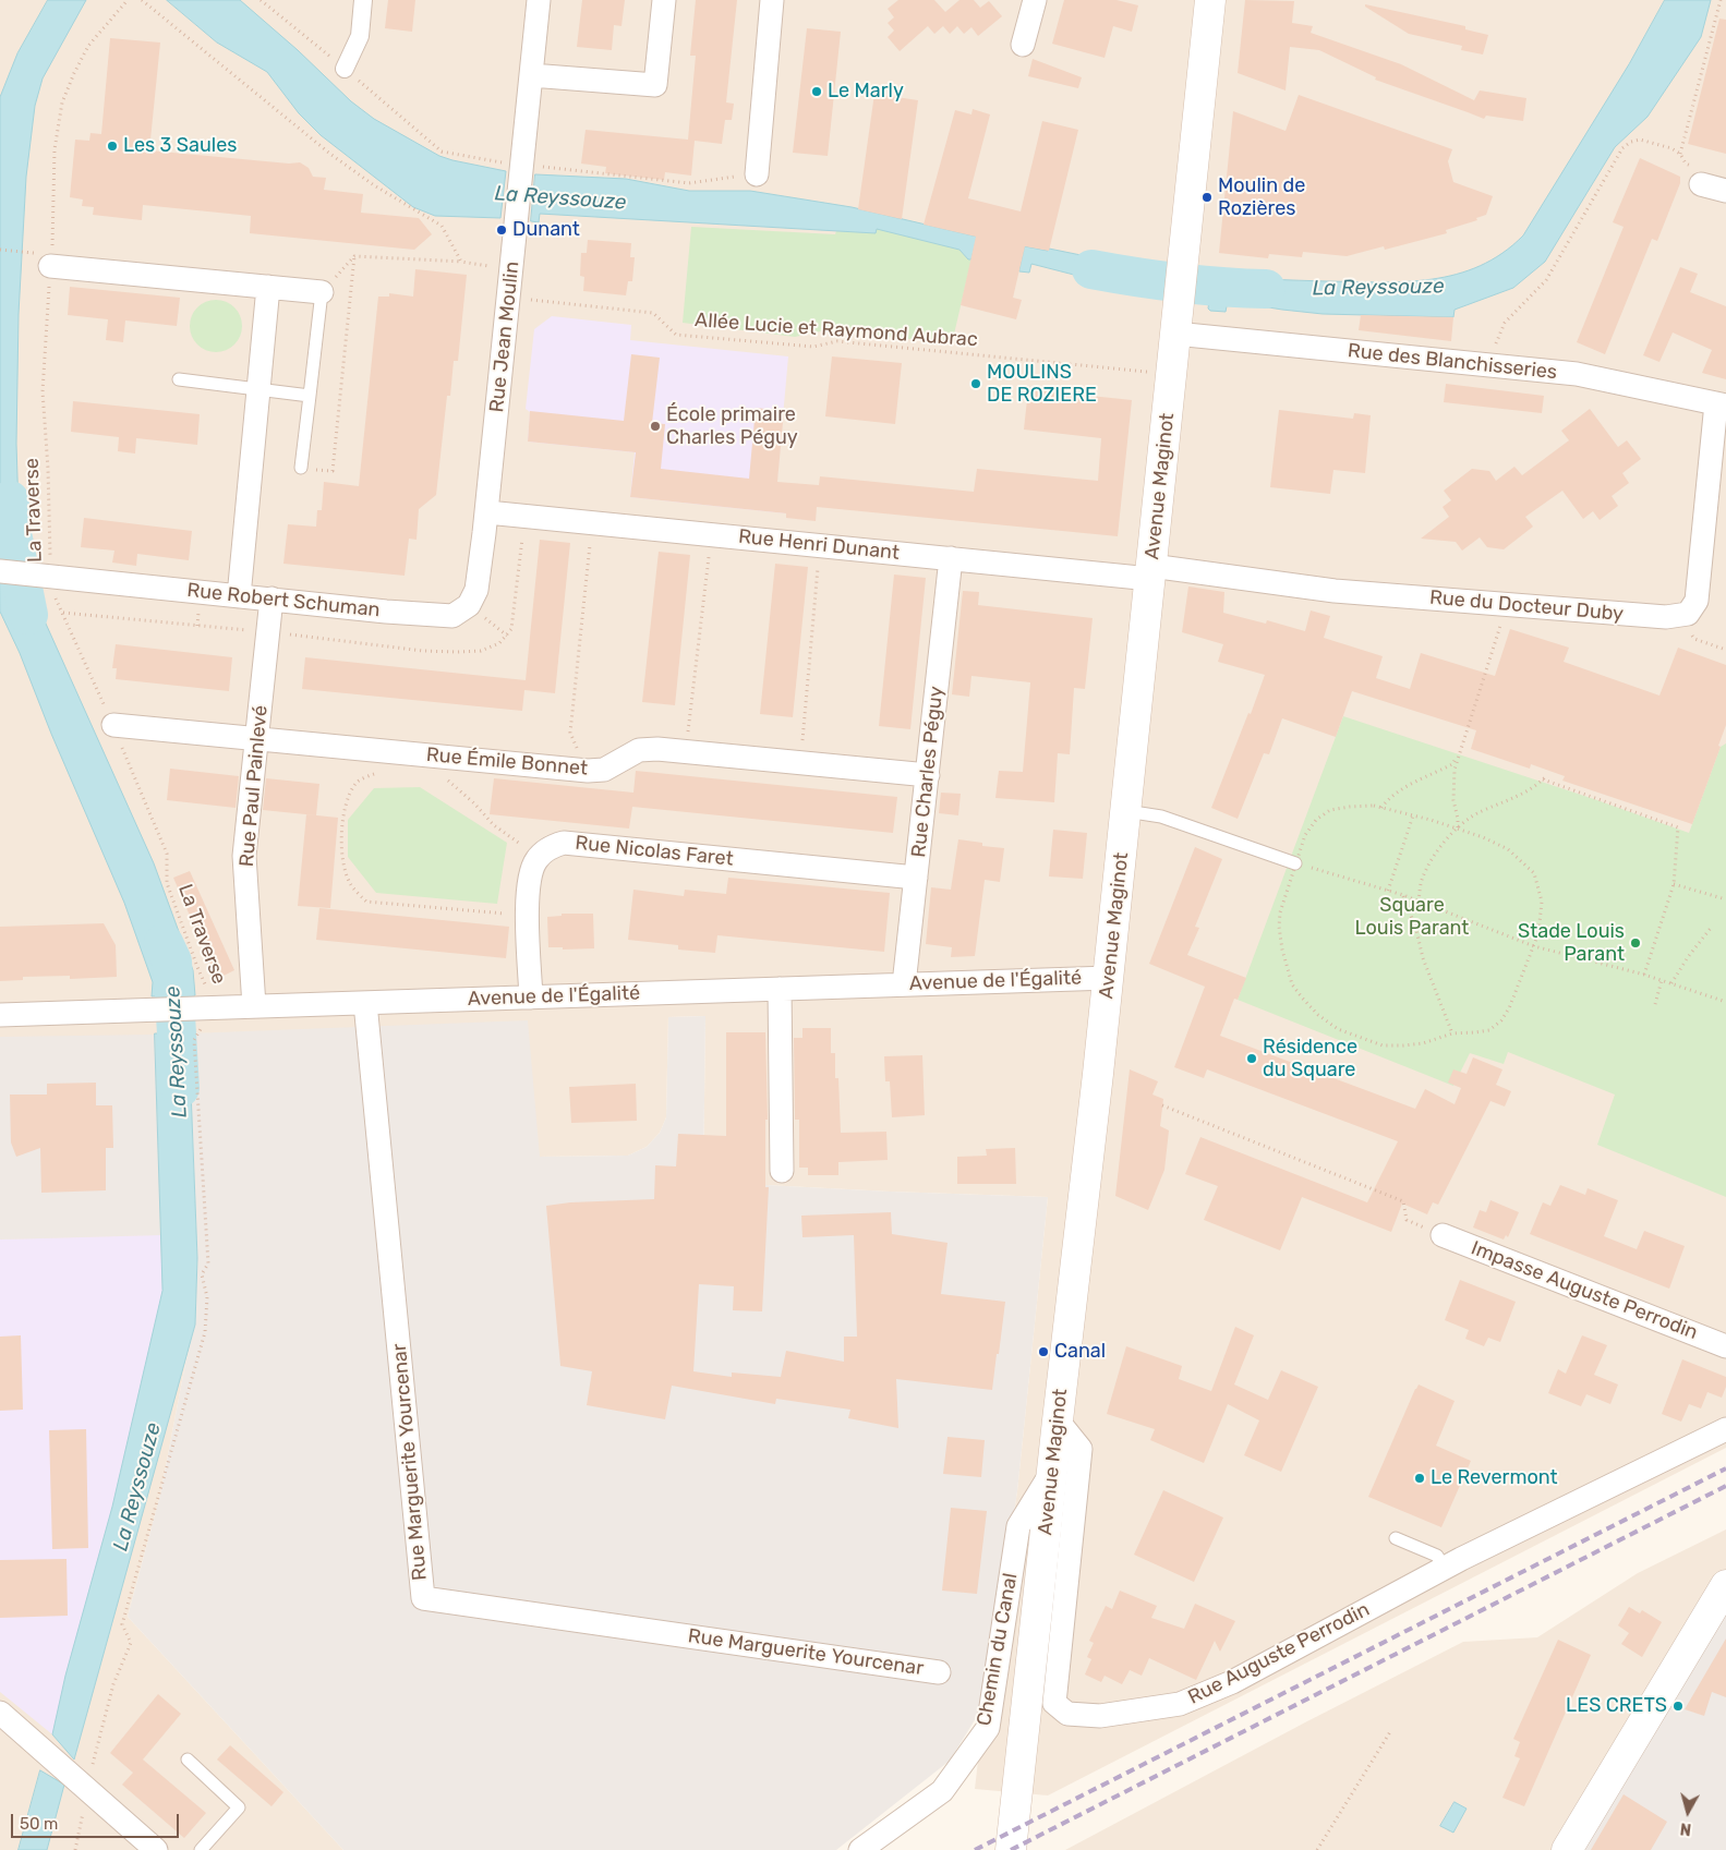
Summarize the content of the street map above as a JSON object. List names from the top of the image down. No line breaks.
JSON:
{"streets":{"main road":["Avenue Maginot"],"street":["Rue Jean Moulin","Rue des Blanchisseries","Rue Henri Dunant","Rue Robert Schuman","Rue du Docteur Duby","Rue Émile Bonnet","Rue Charles Péguy","Rue Paul Painlevé","Rue Nicolas Faret","Avenue de l'Égalité","Impasse Auguste Perrodin","Rue Marguerite Yourcenar","Chemin du Canal","Rue Auguste Perrodin"],"path":["Allée Lucie et Raymond Aubrac","La Traverse"]},"crossings":[["Allée Lucie et Raymond Aubrac","Rue Jean Moulin"],["Allée Lucie et Raymond Aubrac","Avenue Maginot"],["Rue Jean Moulin","Rue Henri Dunant"],["Rue des Blanchisseries","Avenue Maginot"],["Avenue Maginot","Rue Henri Dunant"],["Avenue Maginot","Rue du Docteur Duby"],["Avenue Maginot","Avenue de l'Égalité"],["Avenue Maginot","Chemin du Canal"],["Avenue Maginot","Rue Auguste Perrodin"],["La Traverse","Rue Robert Schuman"],["La Traverse","Rue Émile Bonnet"],["La Traverse","Avenue de l'Égalité"],["Rue Henri Dunant","Rue du Docteur Duby"],["Rue Henri Dunant","Rue Charles Péguy"],["Rue Robert Schuman","Rue Paul Painlevé"],["Rue Émile Bonnet","Rue Charles Péguy"],["Rue Émile Bonnet","Rue Paul Painlevé"],["Rue Charles Péguy","Rue Nicolas Faret"],["Rue Charles Péguy","Avenue de l'Égalité"],["Rue Paul Painlevé","Avenue de l'Égalité"],["Avenue de l'Égalité","Rue Marguerite Yourcenar"]],"water":["La Reyssouze"],"parks":["Square Louis Parant"],"places":["Le Marly","Les 3 Saules","Moulin de Rozières","Dunant","MOULINS DE ROZIERE","École primaire Charles Péguy","Stade Louis Parant","Résidence du Square","Canal","Le Revermont","LES CRETS"],"scale_bar":"50 m","north":"bottom"}
